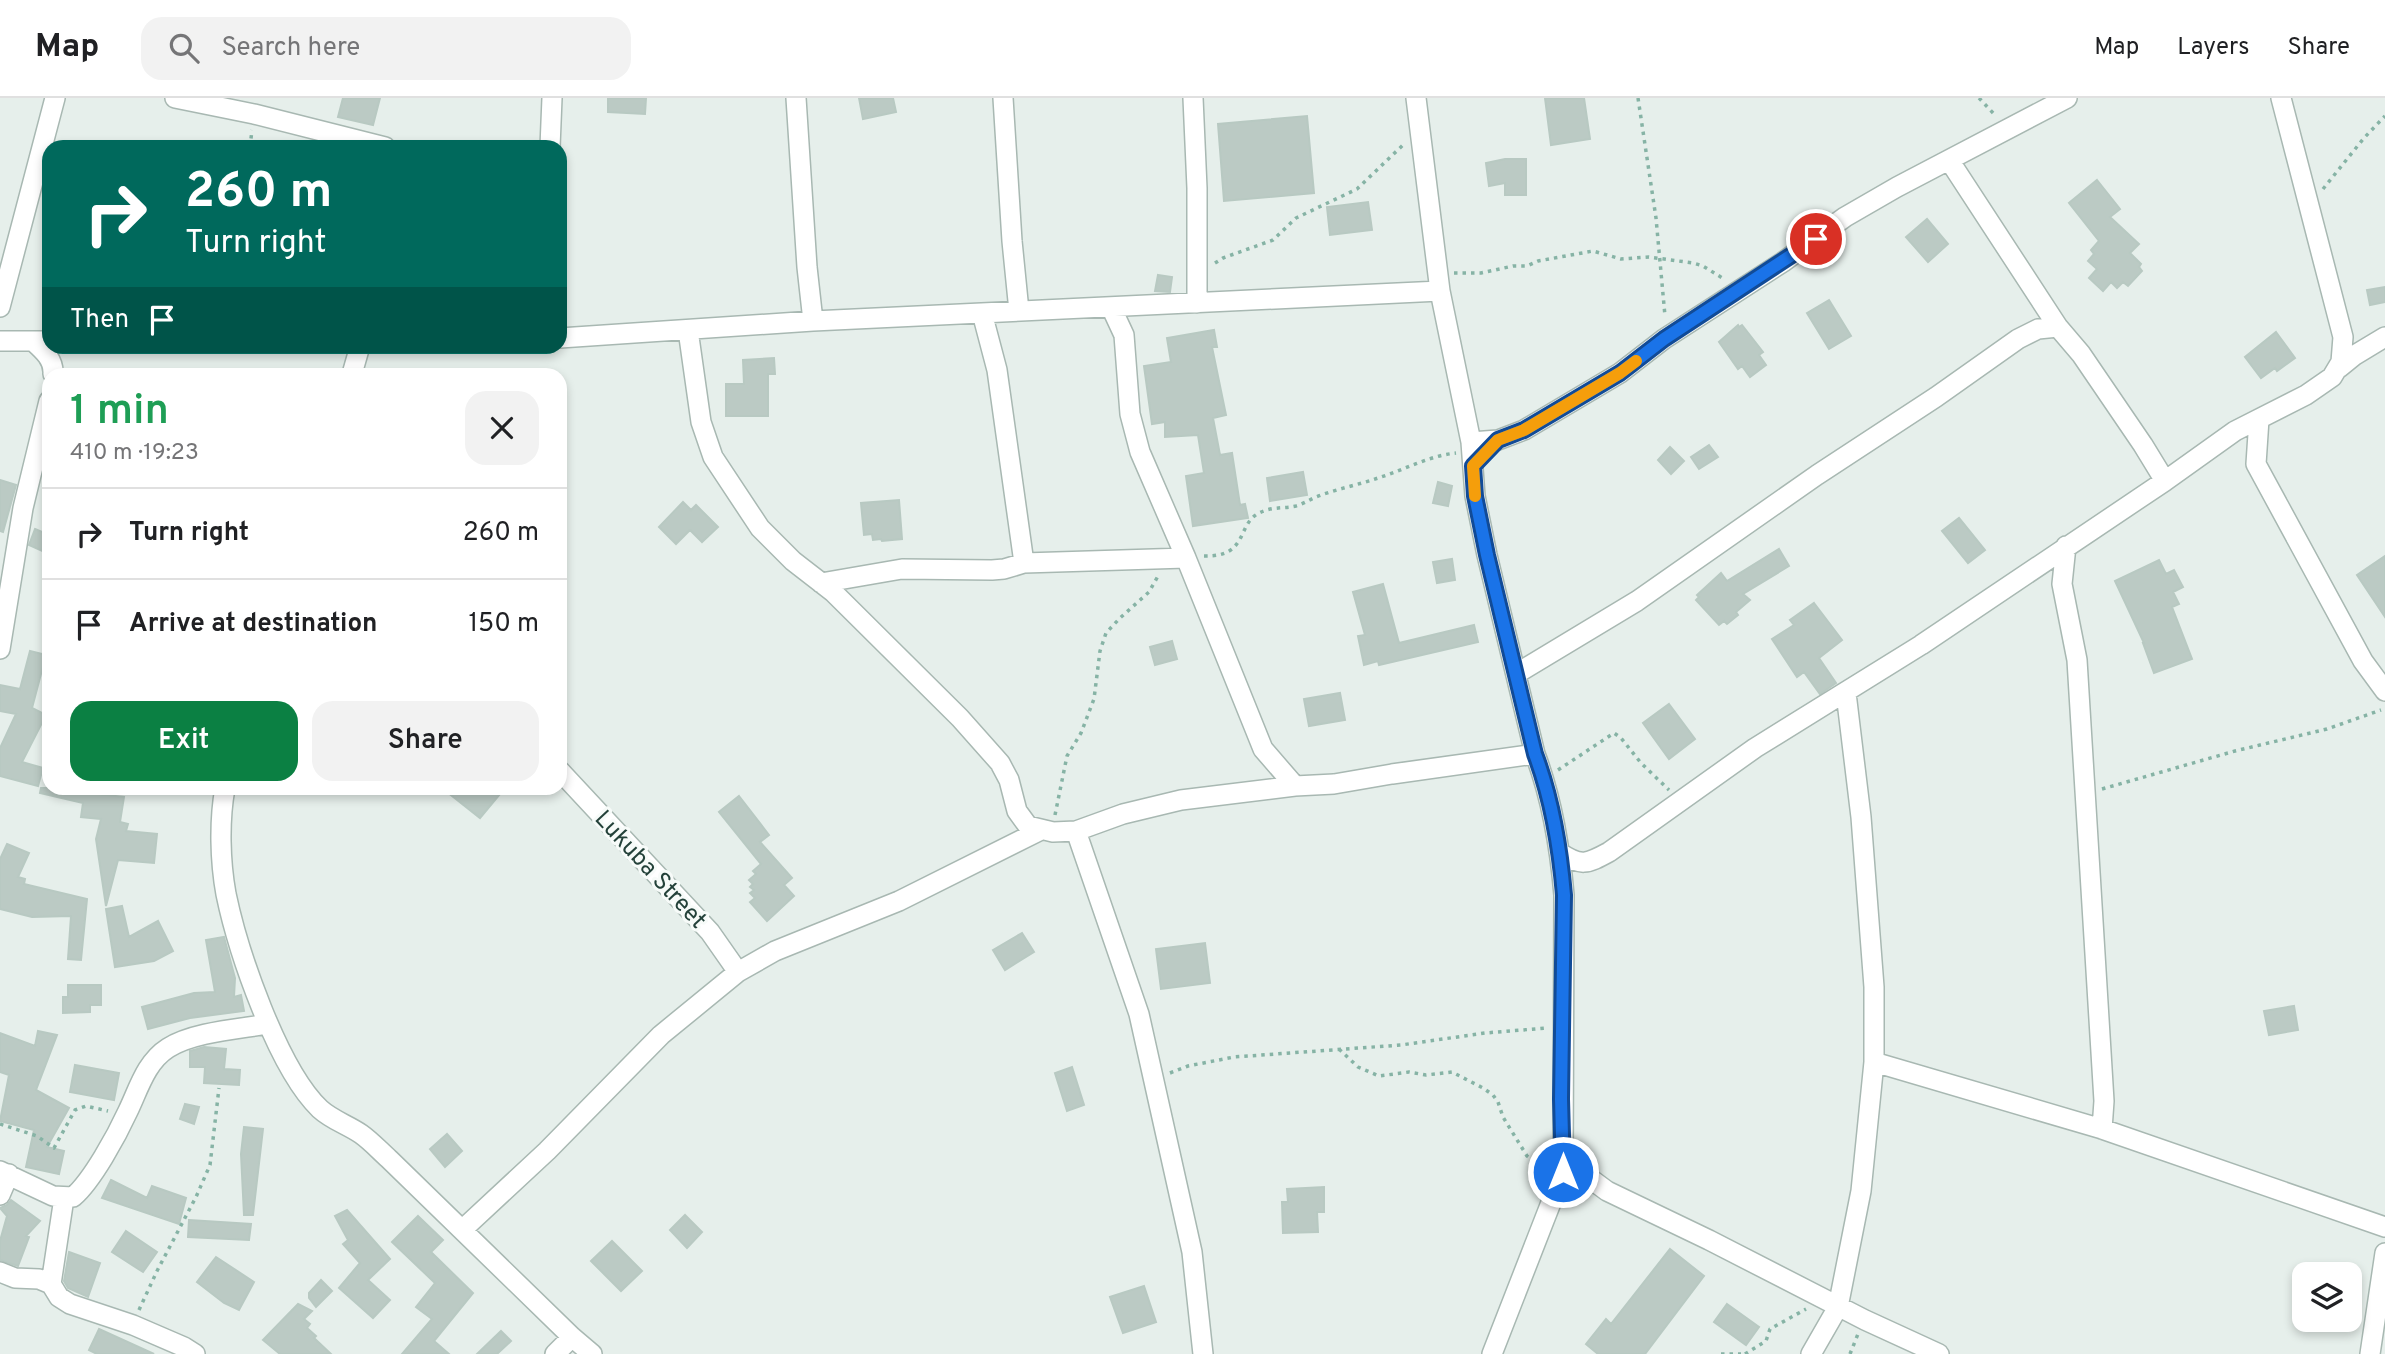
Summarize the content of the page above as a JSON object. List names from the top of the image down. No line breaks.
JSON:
{"streets":{"street":["Lukuba Street"]},"page":{"header":"Map","search":"Search here","nav":["Map","Layers","Share"],"turn":["260 m","Turn right"],"then":"Then","heading":["1 min","410 m · 19:23"],"list":[{"name":"Turn right","value":"260 m"},{"name":"Arrive at destination","value":"150 m"}],"buttons":["Exit","Share"]}}
